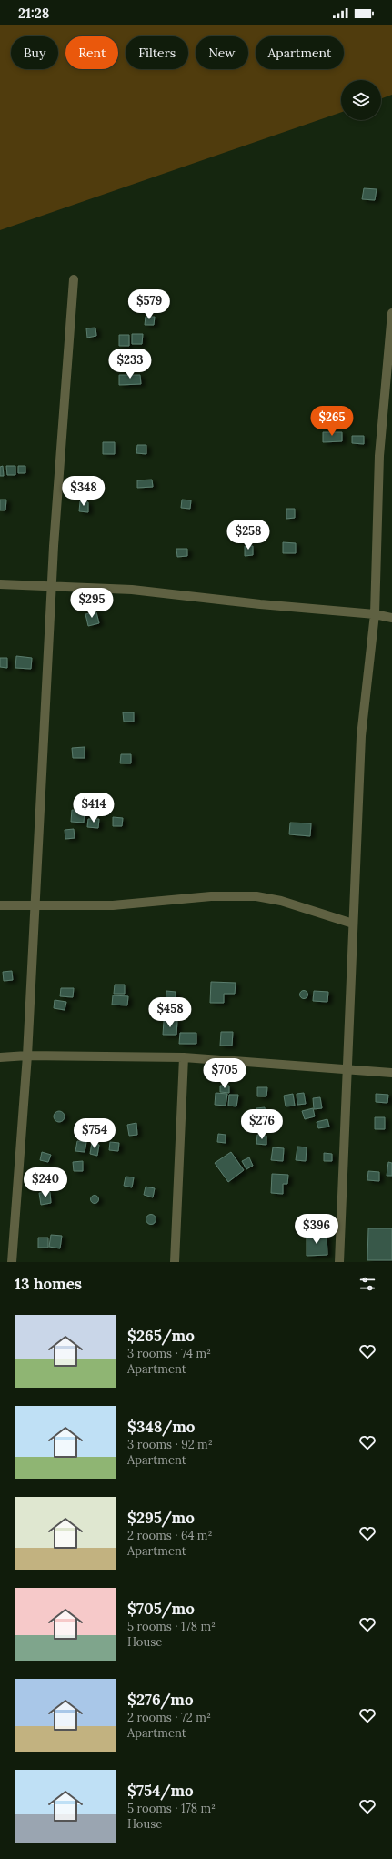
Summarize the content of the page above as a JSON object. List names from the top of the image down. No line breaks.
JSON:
{"page":{"status":"21:28","chip":["Buy","Rent","Filters","New","Apartment"],"price":["$579","$233","$265","$348","$258","$295","$414","$458","$705","$276","$754","$240","$396"],"heading":"13 homes","list":[{"name":"$265/mo","note":"3 rooms · 74 m² · Apartment"},{"name":"$348/mo","note":"3 rooms · 92 m² · Apartment"},{"name":"$295/mo","note":"2 rooms · 64 m² · Apartment"},{"name":"$705/mo","note":"5 rooms · 178 m² · House"},{"name":"$276/mo","note":"2 rooms · 72 m² · Apartment"},{"name":"$754/mo","note":"5 rooms · 178 m² · House"}]}}
